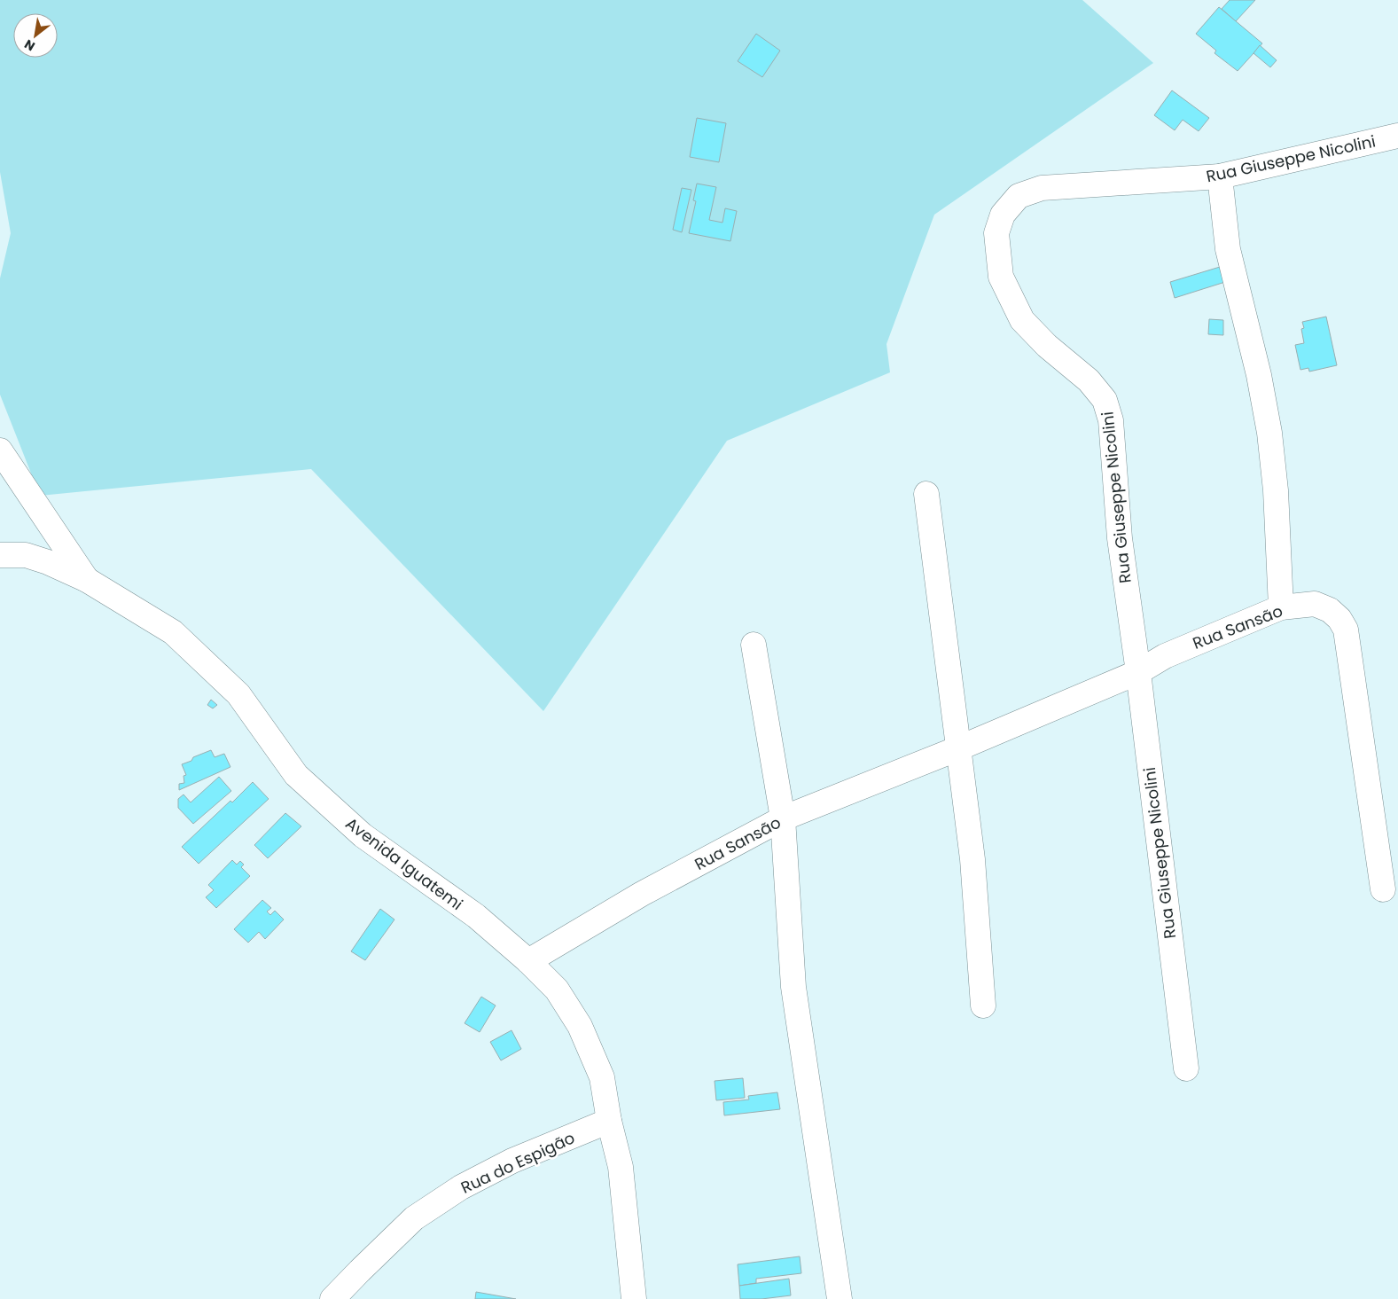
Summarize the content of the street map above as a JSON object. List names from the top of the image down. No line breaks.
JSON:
{"streets":{"street":["Rua Giuseppe Nicolini","Rua Sansão","Avenida Iguatemi","Rua do Espigão"]},"crossings":[["Rua Giuseppe Nicolini","Rua Sansão"],["Rua Sansão","Avenida Iguatemi"],["Avenida Iguatemi","Rua do Espigão"]],"north":"bottom left"}
